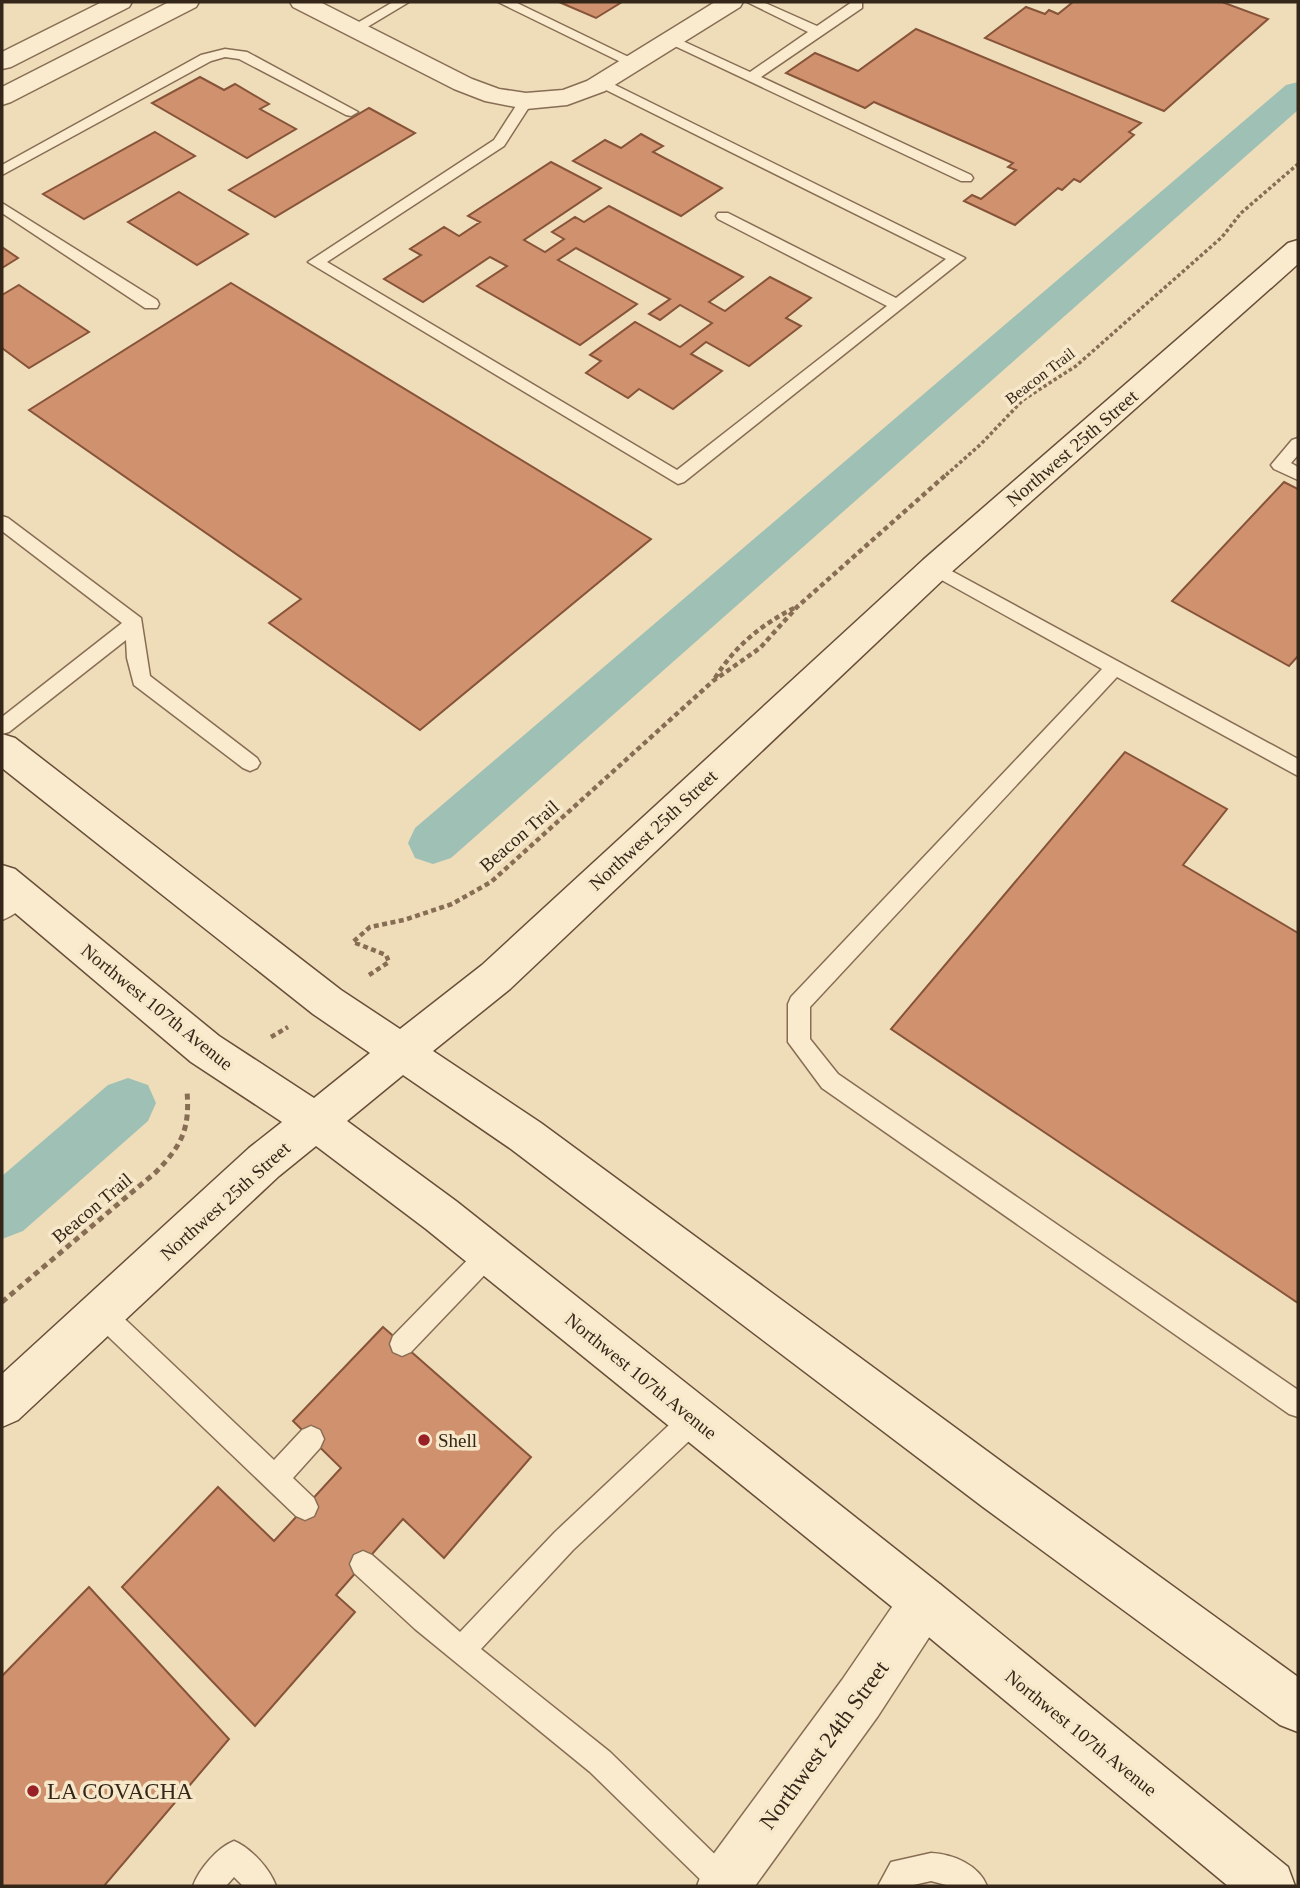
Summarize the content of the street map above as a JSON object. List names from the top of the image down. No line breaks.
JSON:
{"streets":{"main road":["Northwest 25th Street","Northwest 107th Avenue","Northwest 24th Street"],"path":["Beacon Trail"]},"crossings":[["Northwest 25th Street","Northwest 107th Avenue"],["Northwest 107th Avenue","Northwest 24th Street"]],"places":["Shell","LA COVACHA"]}
